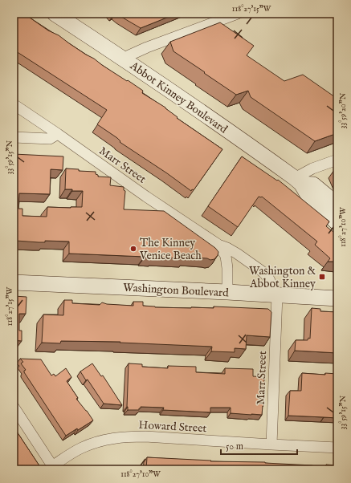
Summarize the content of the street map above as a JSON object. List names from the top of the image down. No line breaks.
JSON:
{"streets":{"street":["Abbot Kinney Boulevard","Marr Street","Washington Boulevard","Howard Street"]},"crossings":[["Marr Street","Washington Boulevard"],["Marr Street","Howard Street"]],"places":{"other":["The Kinney Venice Beach"],"transit":["Washington & Abbot Kinney"]},"scale_bar":"50 m","coordinates":["118°27'15\"W","33°59'20\"N","33°59'15\"N","118°27'10\"W"]}
